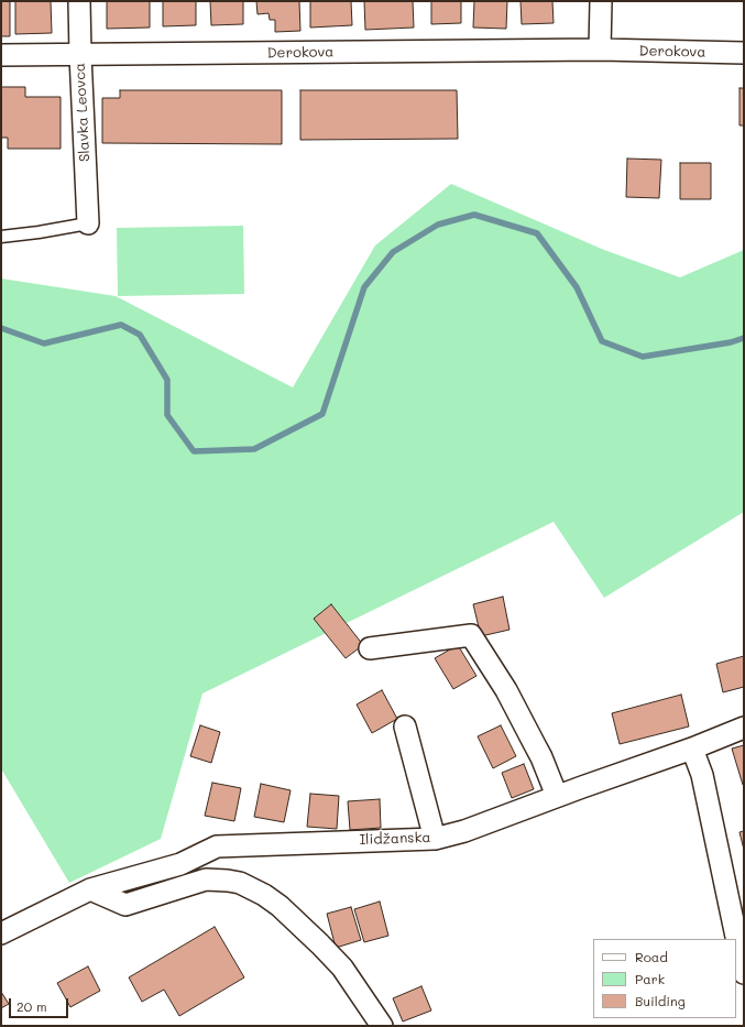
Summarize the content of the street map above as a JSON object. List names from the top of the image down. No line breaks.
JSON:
{"streets":{"street":["Derokova","Slavka Leovca","Ilidžanska"]},"crossings":[["Derokova","Slavka Leovca"]],"legend":["Road","Park","Building"],"scale_bar":"20 m"}
